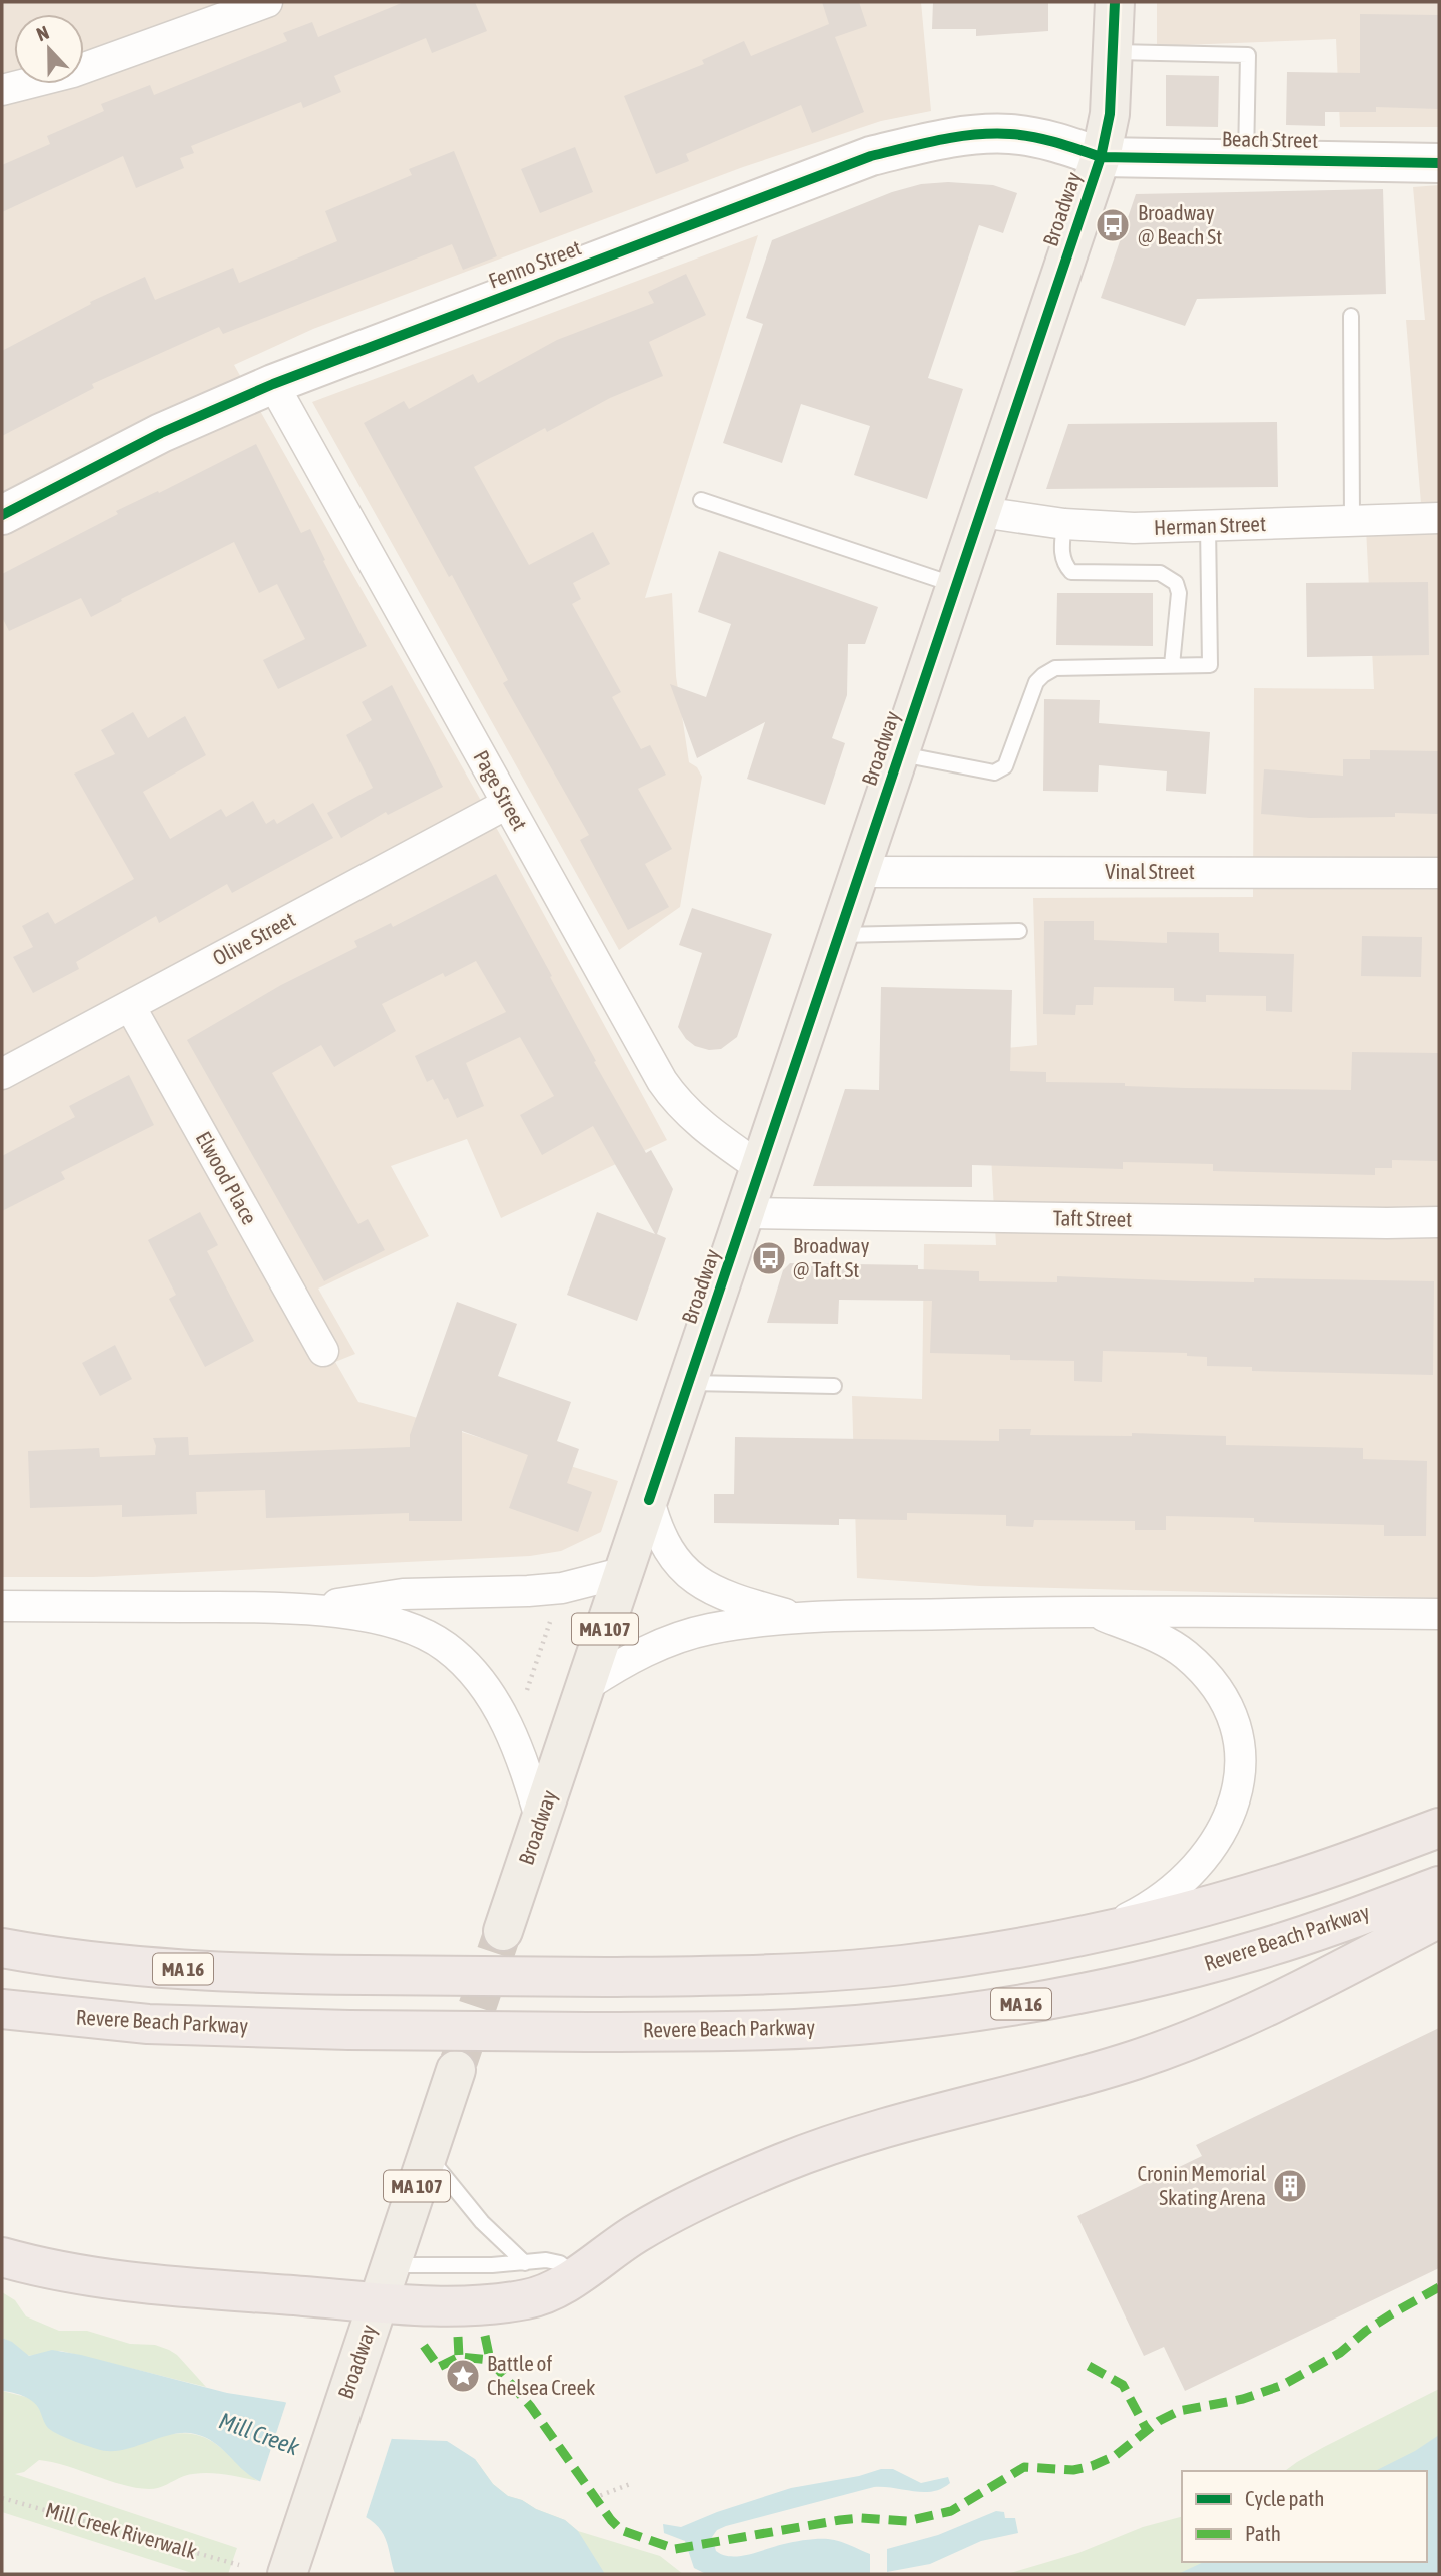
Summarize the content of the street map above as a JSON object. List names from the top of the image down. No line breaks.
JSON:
{"streets":{"highway":["Revere Beach Parkway","MA 16"],"main road":["Broadway","MA 107"],"street":["Beach Street","Fenno Street","Herman Street","Page Street","Vinal Street","Olive Street","Elwood Place","Taft Street"],"path":["Mill Creek Riverwalk"]},"crossings":[["Beach Street","Broadway"],["Beach Street","Fenno Street"],["Broadway","Fenno Street"],["Broadway","Herman Street"],["Broadway","Page Street"],["Broadway","Vinal Street"],["Broadway","Taft Street"],["Fenno Street","Page Street"],["Page Street","Olive Street"],["Olive Street","Elwood Place"]],"water":["Mill Creek"],"places":{"bus stop":["Broadway @ Beach St","Broadway @ Taft St"],"building":["Cronin Memorial Skating Arena"],"place":["Battle of Chelsea Creek"]},"legend":["Cycle path","Path"],"north":"top"}
